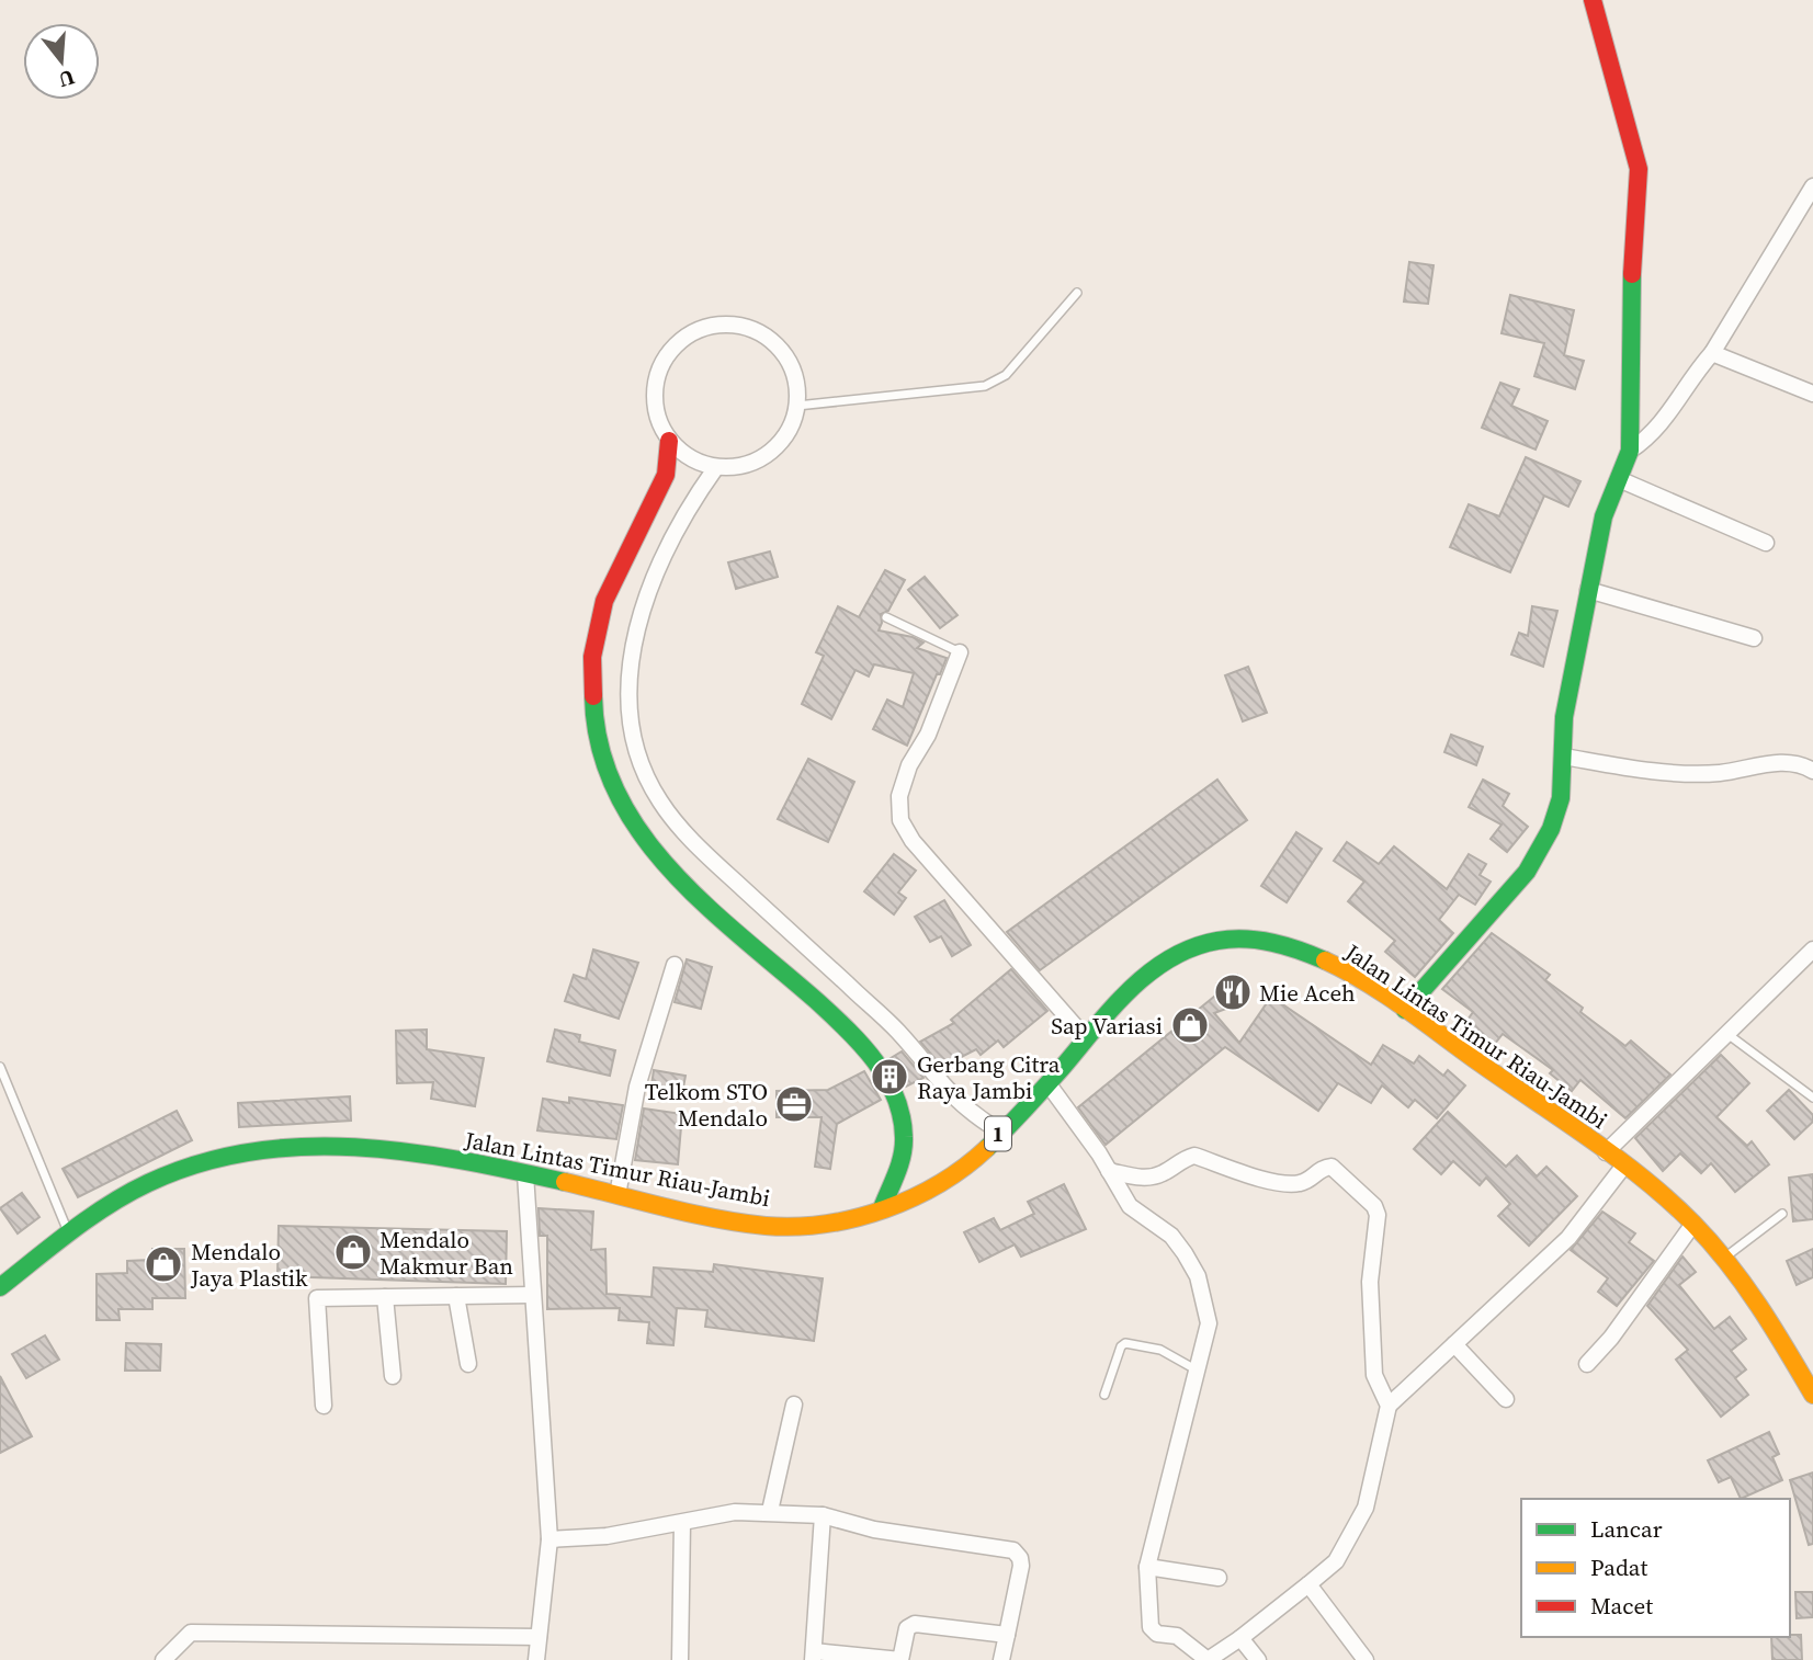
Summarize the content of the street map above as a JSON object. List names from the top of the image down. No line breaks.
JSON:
{"streets":{"main road":["Jalan Lintas Timur Riau-Jambi","1"]},"places":{"restaurant":["Mie Aceh"],"shop":["Sap Variasi","Mendalo Makmur Ban","Mendalo Jaya Plastik"],"building":["Gerbang Citra Raya Jambi"],"office":["Telkom STO Mendalo"]},"legend":["Lancar","Padat","Macet"],"north":"bottom"}
